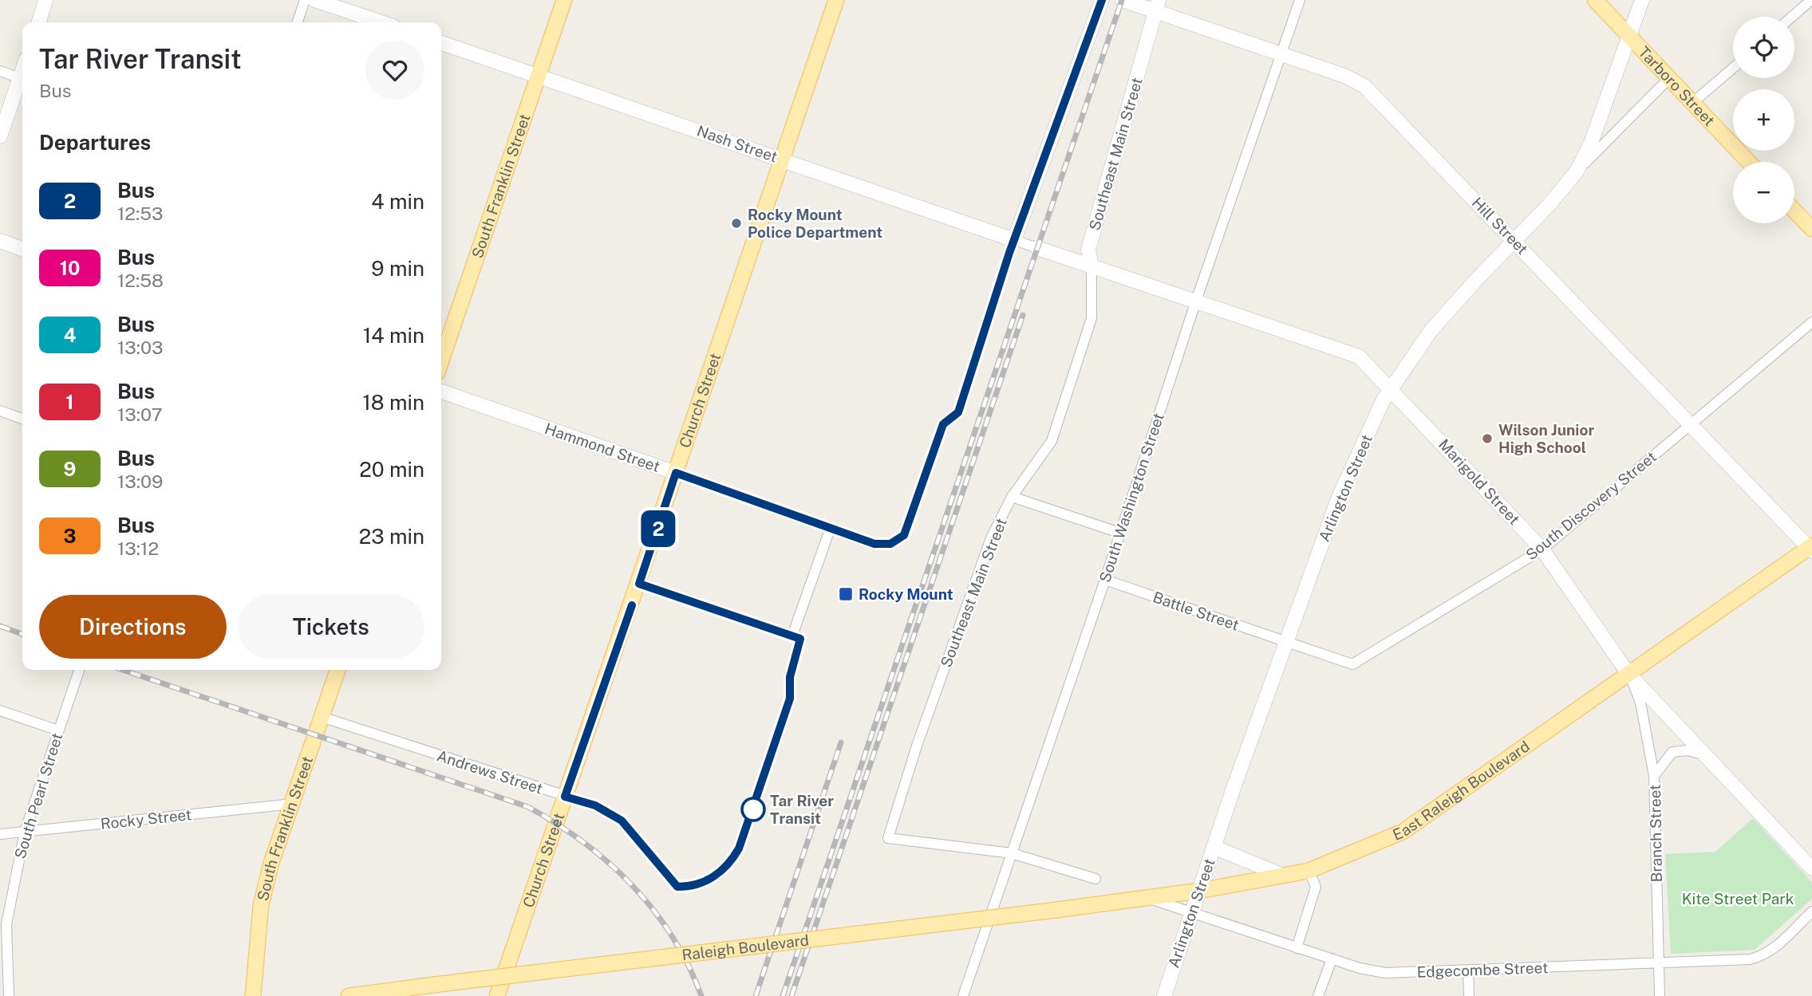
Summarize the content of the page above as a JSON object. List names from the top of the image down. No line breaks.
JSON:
{"streets":{"main road":["Tarboro Street","South Franklin Street","Church Street","East Raleigh Boulevard","Raleigh Boulevard"],"street":["Nash Street","Southeast Main Street","Hill Street","Hammond Street","Marigold Street","Arlington Street","South Washington Street","South Discovery Street","Battle Street","Andrews Street","South Pearl Street","Rocky Street","Branch Street","Edgecombe Street"]},"crossings":[["Tarboro Street","Arlington Street"],["Nash Street","South Franklin Street"],["Nash Street","Church Street"],["Nash Street","Hammond Street"],["Nash Street","Marigold Street"],["Southeast Main Street","Hill Street"],["Southeast Main Street","Marigold Street"],["Southeast Main Street","South Washington Street"],["South Franklin Street","Andrews Street"],["South Franklin Street","Rocky Street"],["Hill Street","Arlington Street"],["Hill Street","South Washington Street"],["Hill Street","South Discovery Street"],["Hill Street","East Raleigh Boulevard"],["Church Street","Hammond Street"],["Church Street","Andrews Street"],["Marigold Street","Arlington Street"],["Marigold Street","South Washington Street"],["Marigold Street","South Discovery Street"],["Marigold Street","East Raleigh Boulevard"],["Marigold Street","Branch Street"],["Arlington Street","South Discovery Street"],["Arlington Street","Battle Street"],["Arlington Street","East Raleigh Boulevard"],["Arlington Street","Edgecombe Street"],["South Washington Street","Battle Street"],["South Discovery Street","Battle Street"],["East Raleigh Boulevard","Branch Street"],["East Raleigh Boulevard","Raleigh Boulevard"],["East Raleigh Boulevard","Edgecombe Street"],["South Pearl Street","Rocky Street"],["Branch Street","Edgecombe Street"]],"parks":["Kite Street Park"],"places":{"other":["Rocky Mount Police Department","Wilson Junior High School","Tar River Transit"],"transit":["Rocky Mount"]},"lines":["bus line 2"],"page":{"on_map":"2","map_buttons":["+","−"],"heading":[["Tar River Transit","Bus"],"Departures"],"list":[{"mark":"2","name":"Bus","note":"12:53","value":"4 min"},{"mark":"10","name":"Bus","note":"12:58","value":"9 min"},{"mark":"4","name":"Bus","note":"13:03","value":"14 min"},{"mark":"1","name":"Bus","note":"13:07","value":"18 min"},{"mark":"9","name":"Bus","note":"13:09","value":"20 min"},{"mark":"3","name":"Bus","note":"13:12","value":"23 min"}],"buttons":["Directions","Tickets"]}}
